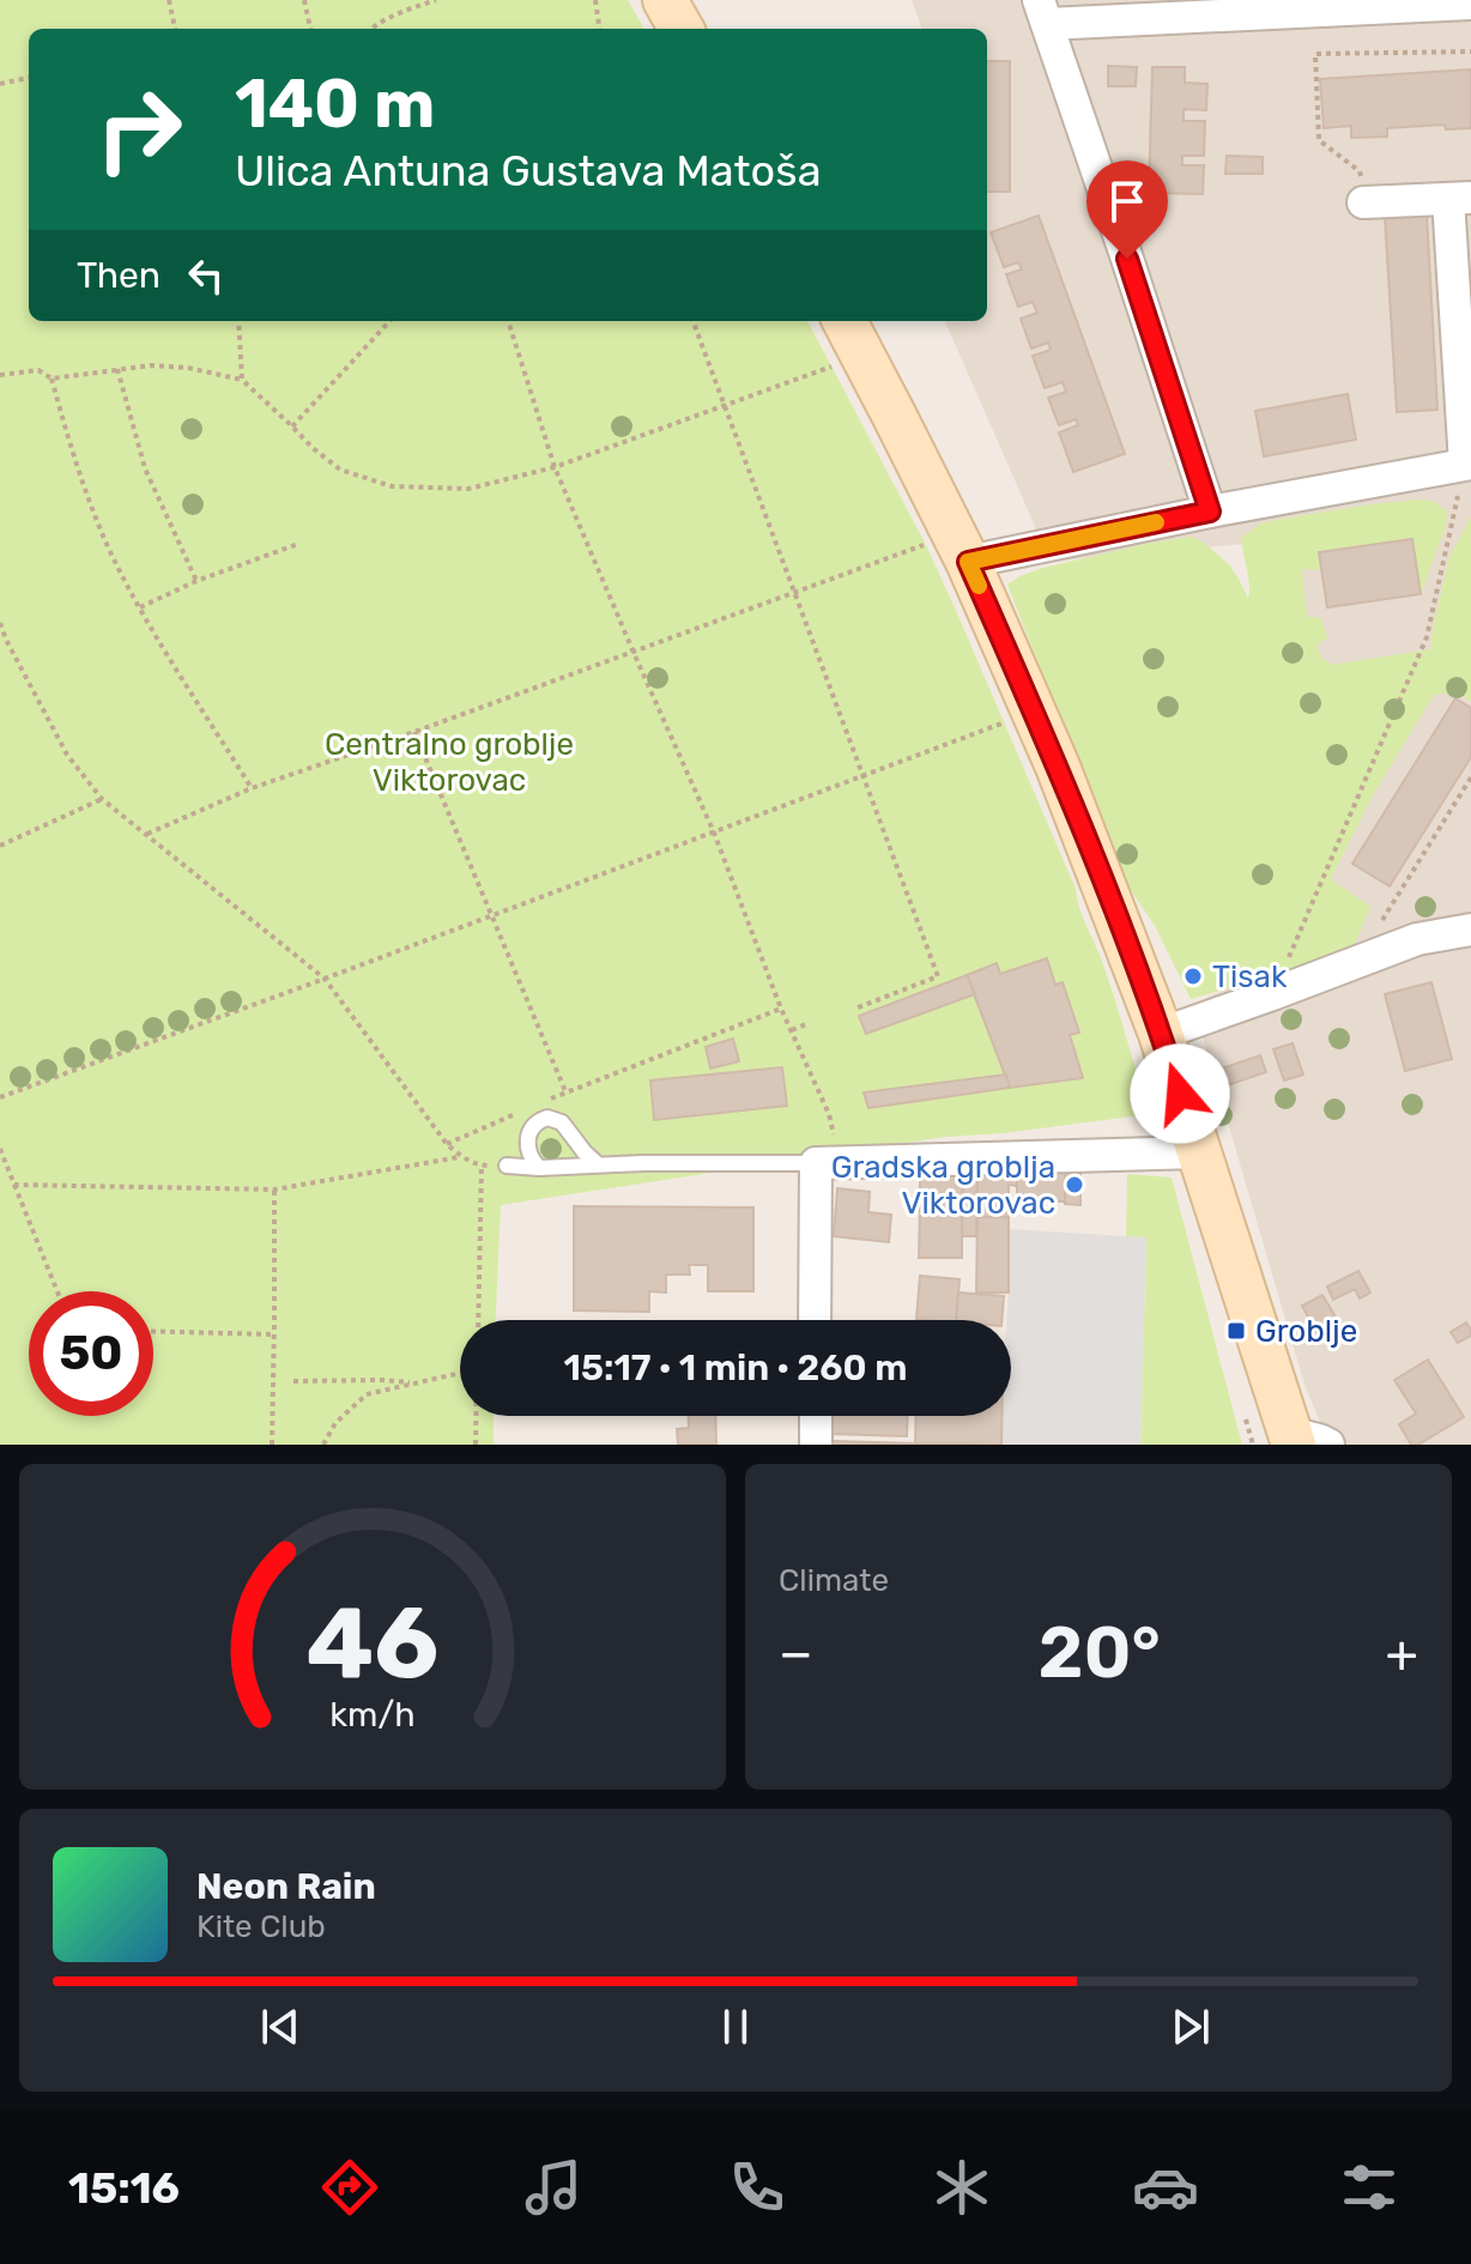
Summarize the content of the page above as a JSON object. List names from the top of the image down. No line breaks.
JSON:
{"parks":["Centralno groblje Viktorovac"],"places":{"other":["Tisak","Gradska groblja Viktorovac"],"transit":["Groblje"]},"page":{"turn":["140 m","Ulica Antuna Gustava Matoša"],"then":"Then","limit":"50","trip":"15:17 · 1 min · 260 m","tile":"Climate","heat":["−","20°","+"],"song":["Neon Rain","Kite Club"],"tabs":"15:16","gauge":["46","km/h"]}}
